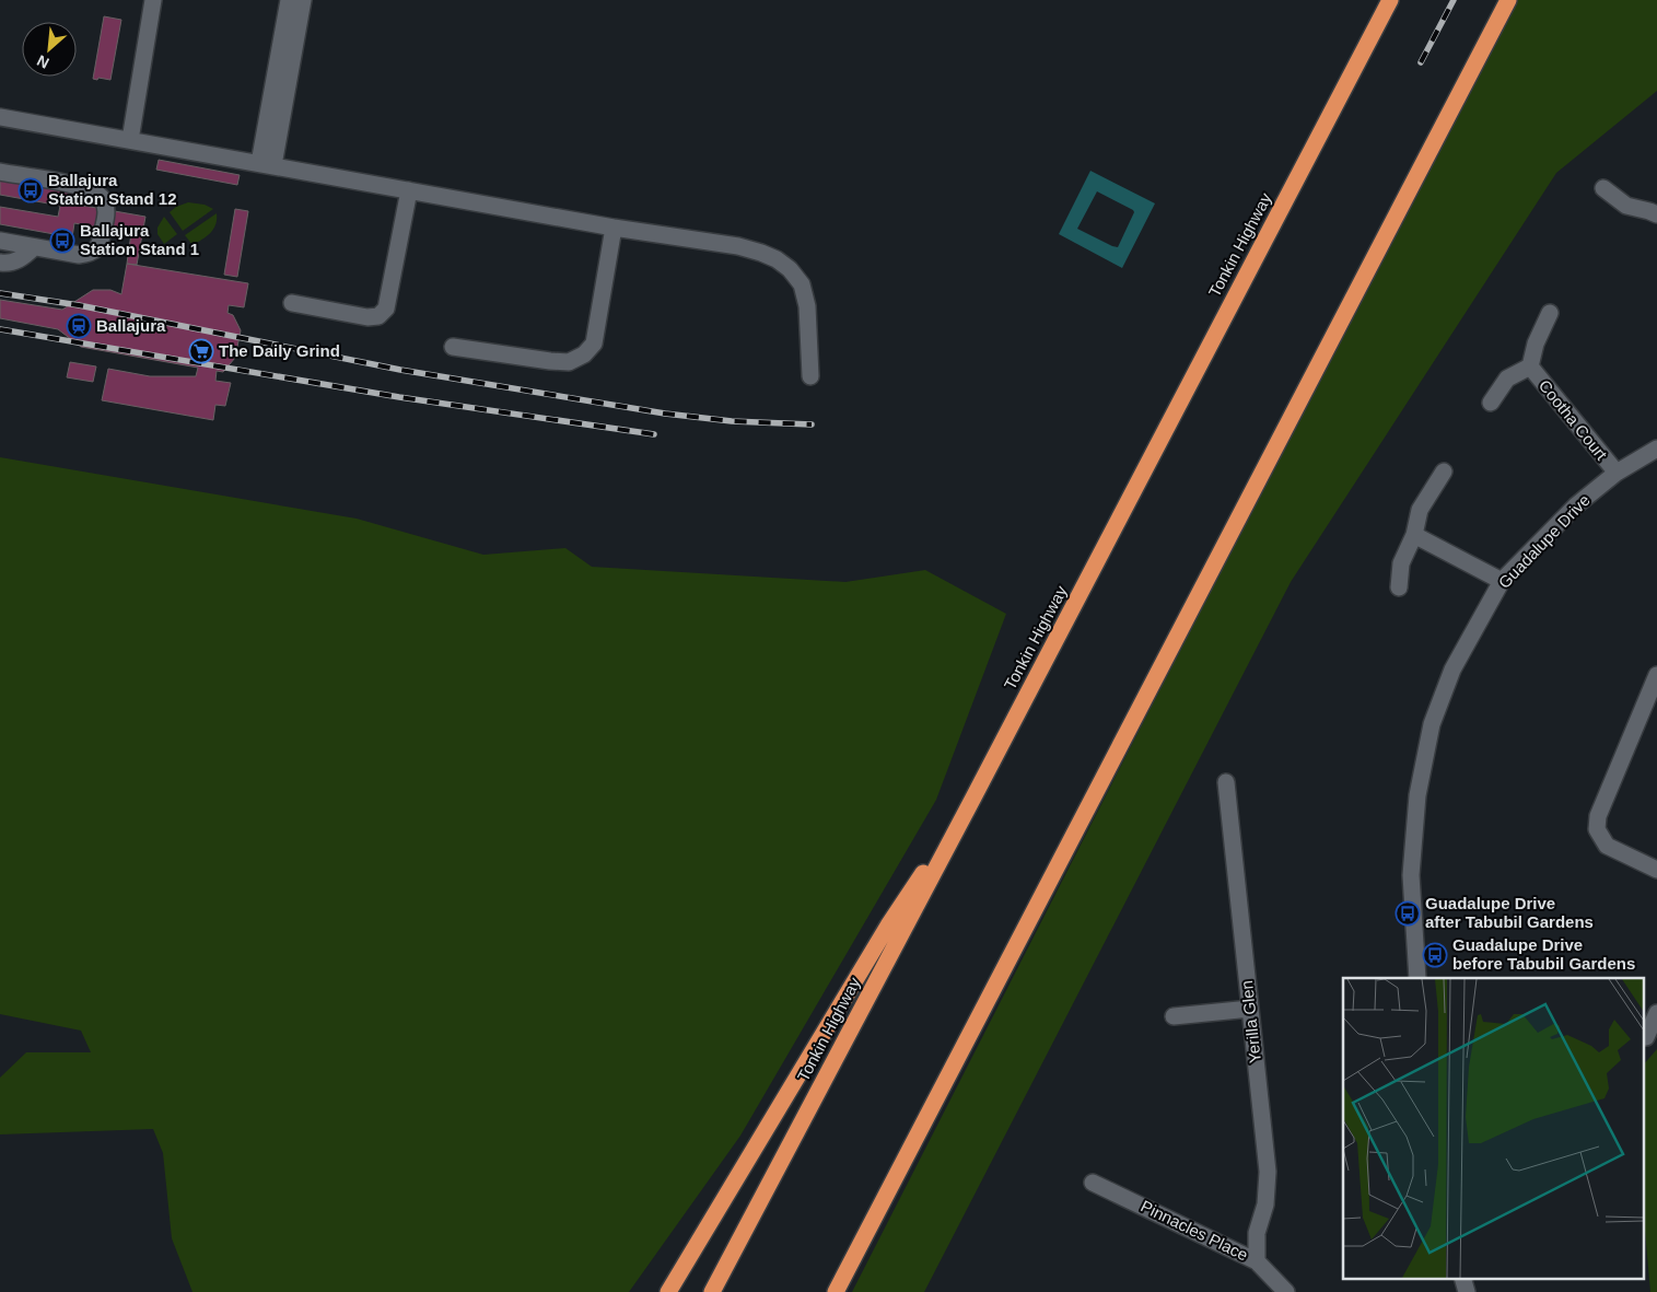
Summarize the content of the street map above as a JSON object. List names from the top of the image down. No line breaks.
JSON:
{"streets":{"highway":["Tonkin Highway"],"street":["Cootha Court","Guadalupe Drive","Yerilla Glen","Pinnacles Place"]},"crossings":[["Cootha Court","Guadalupe Drive"],["Yerilla Glen","Pinnacles Place"]],"places":{"bus stop":["Ballajura Station Stand 12","Ballajura Station Stand 1","Guadalupe Drive after Tabubil Gardens","Guadalupe Drive before Tabubil Gardens"],"station":["Ballajura"],"supermarket":["The Daily Grind"]},"north":"bottom left"}
